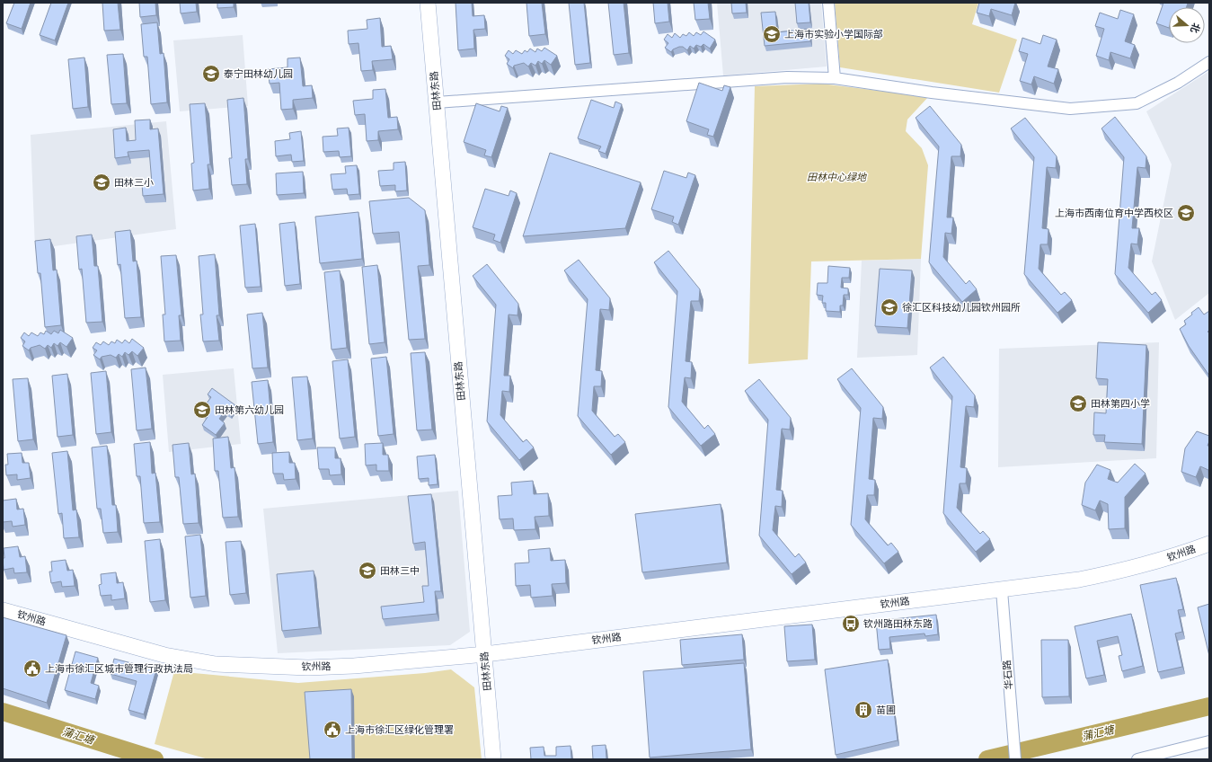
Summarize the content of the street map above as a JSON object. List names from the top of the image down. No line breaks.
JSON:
{"streets":{"street":["田林东路","钦州路","华石路"]},"crossings":[["田林东路","钦州路"],["钦州路","华石路"]],"water":["蒲汇塘"],"parks":["田林中心绿地"],"places":{"school or university":["上海市实验小学国际部","泰宁田林幼儿园","田林三小","上海市西南位育中学西校区","徐汇区科技幼儿园钦州园所","田林第四小学","田林第六幼儿园","田林三中"],"bus stop":["钦州路田林东路"],"public building":["上海市徐汇区城市管理行政执法局","上海市徐汇区绿化管理署"],"building":["苗圃"]},"north":"right"}
